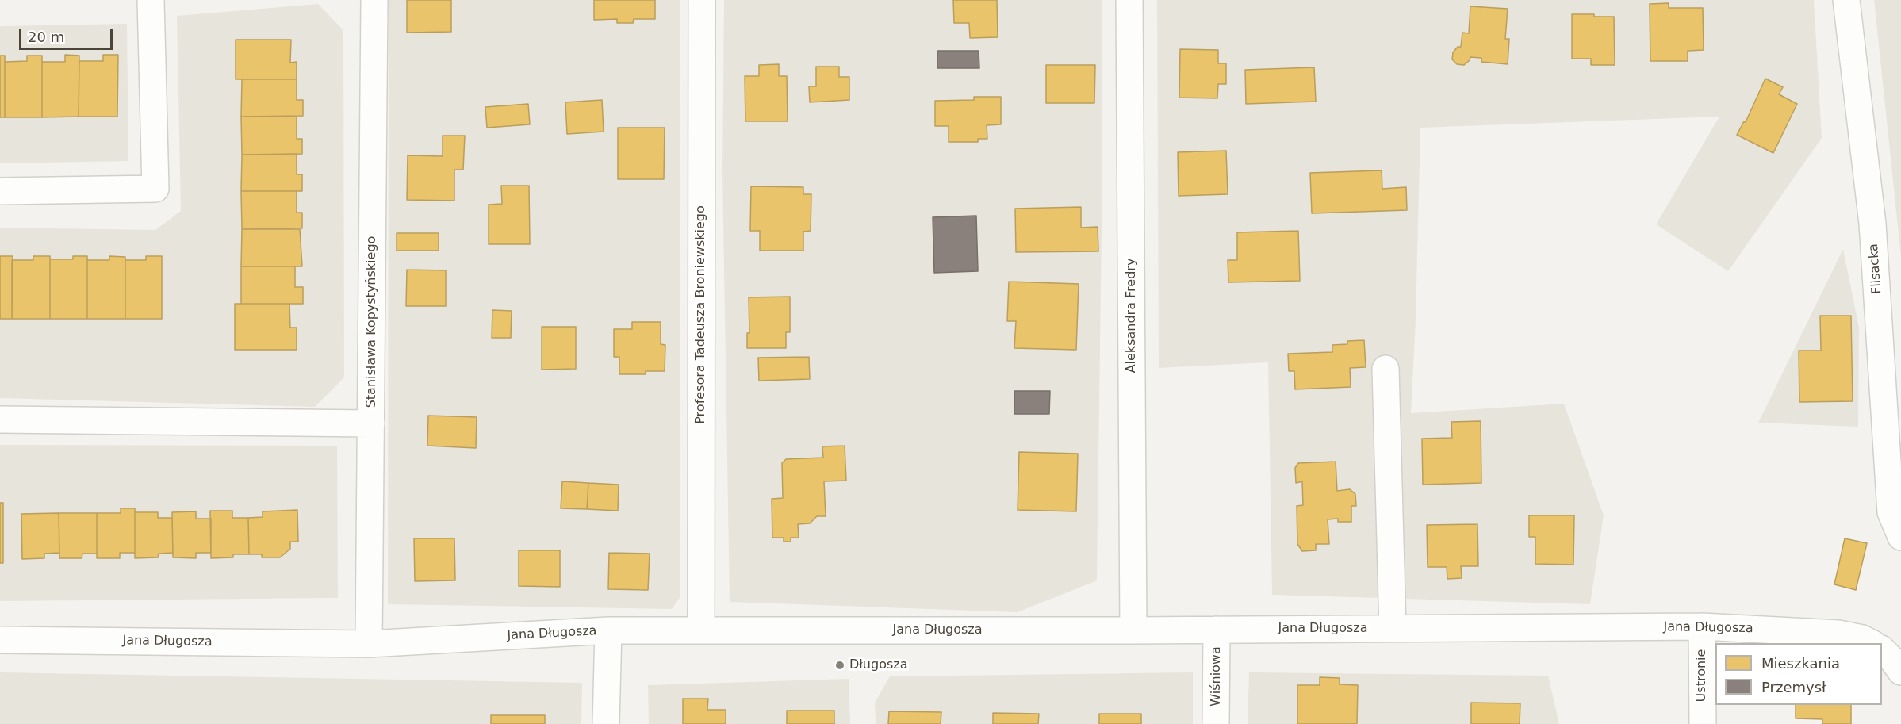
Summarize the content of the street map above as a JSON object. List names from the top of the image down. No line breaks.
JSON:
{"streets":{"street":["Flisacka","Profesora Tadeusza Broniewskiego","Aleksandra Fredry","Stanisława Kopystyńskiego","Jana Długosza","Ustronie","Wiśniowa"]},"crossings":[["Profesora Tadeusza Broniewskiego","Jana Długosza"],["Aleksandra Fredry","Jana Długosza"],["Stanisława Kopystyńskiego","Jana Długosza"],["Jana Długosza","Ustronie"],["Jana Długosza","Wiśniowa"]],"places":["Długosza"],"legend":["Mieszkania","Przemysł"],"scale_bar":"20 m"}
